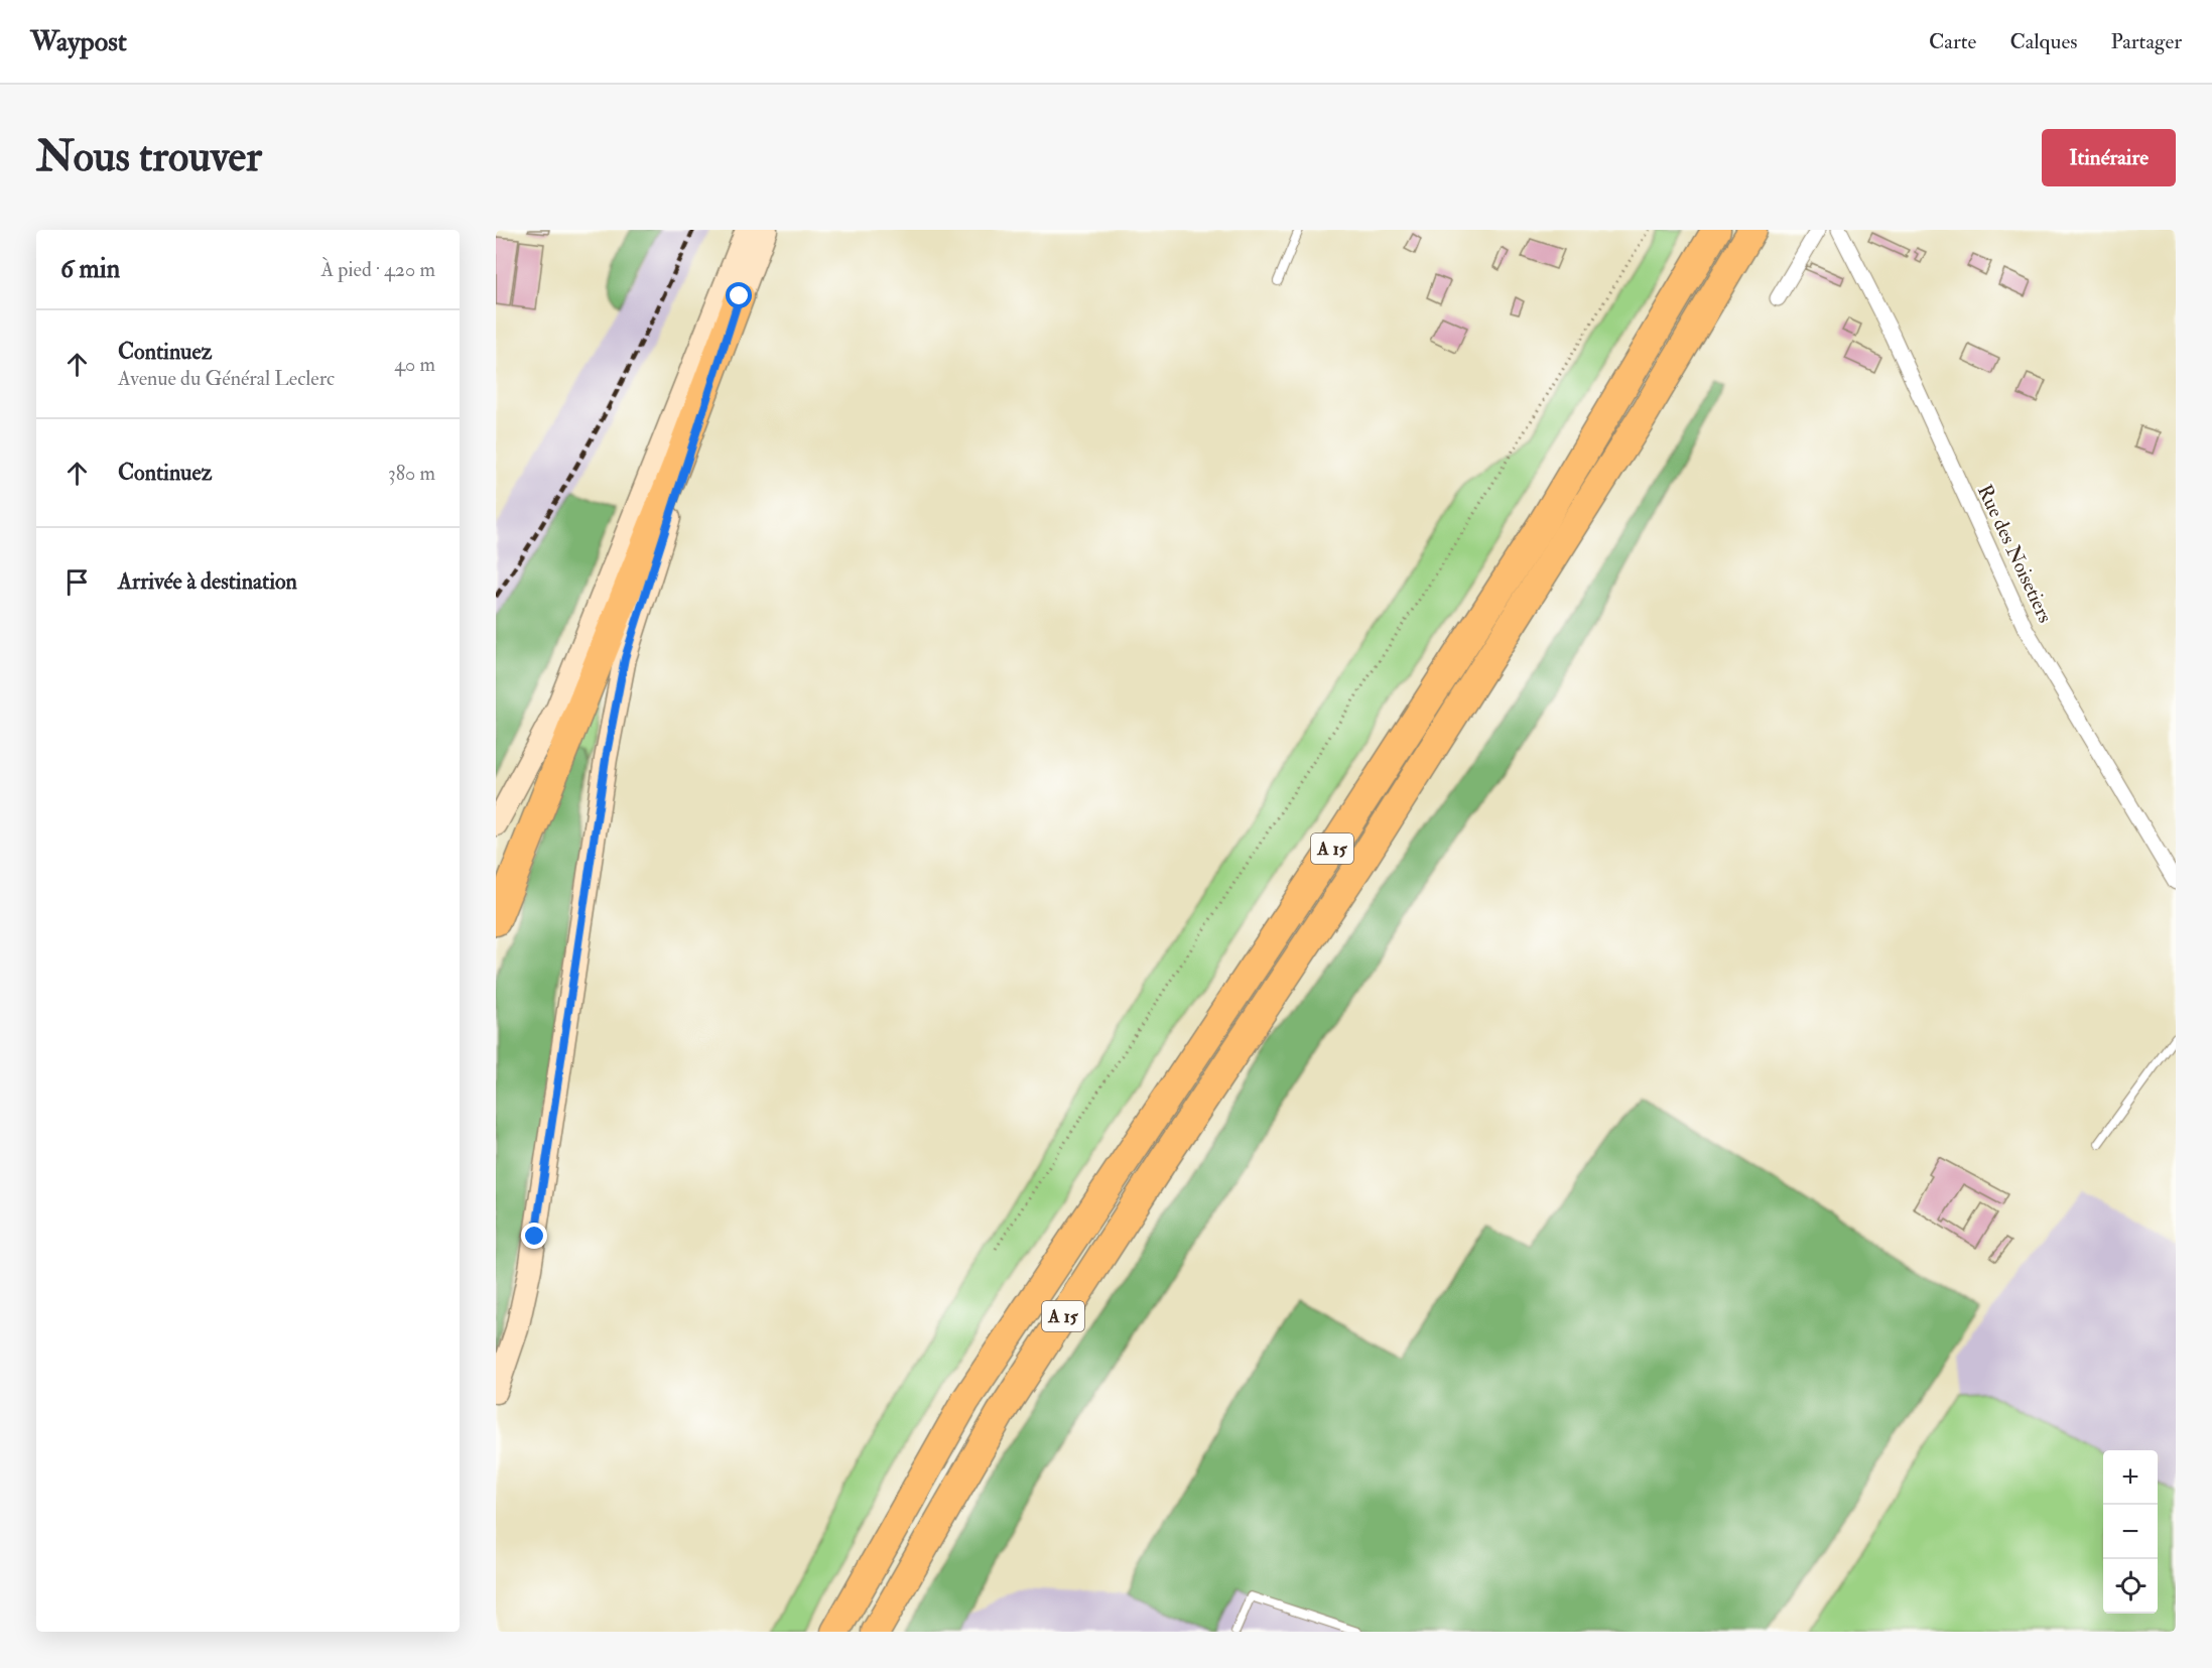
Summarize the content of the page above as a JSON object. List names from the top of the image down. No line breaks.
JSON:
{"streets":{"highway":["A 15"],"street":["Rue des Noisetiers"]},"page":{"header":"Waypost","nav":["Carte","Calques","Partager"],"buttons":"Itinéraire","title":"Nous trouver","heading":["6 min","À pied · 420 m"],"list":[["Continuez","Avenue du Général Leclerc","40 m"],["Continuez","380 m"],"Arrivée à destination"],"map_buttons":["+","−"]}}
